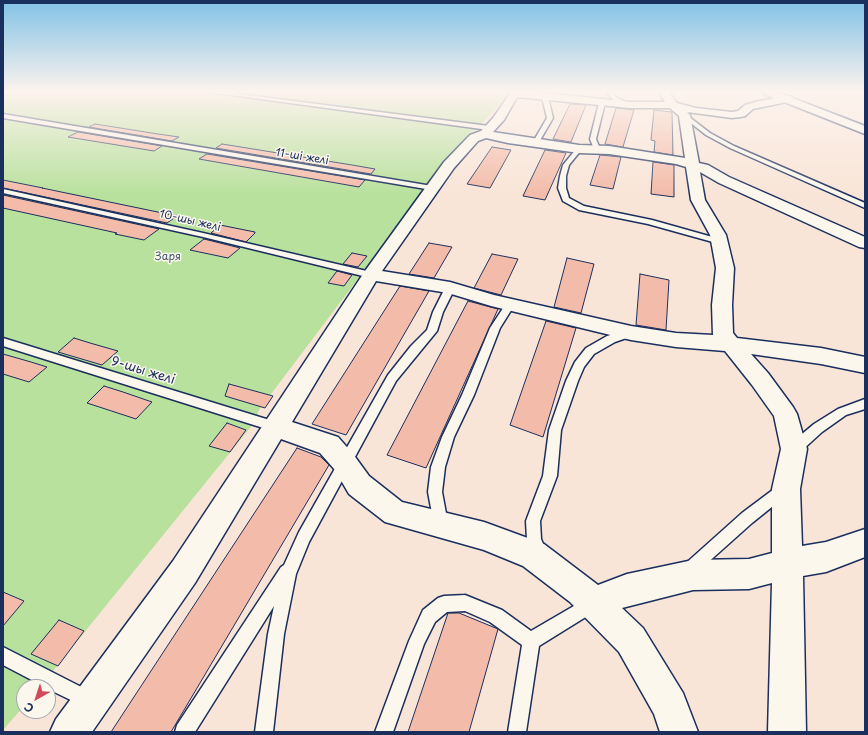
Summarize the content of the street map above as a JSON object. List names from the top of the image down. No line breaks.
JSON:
{"streets":{"lane":["11-ші желі","10-шы желі","9-шы желі"]},"parks":["Заря"],"north":"bottom left"}
